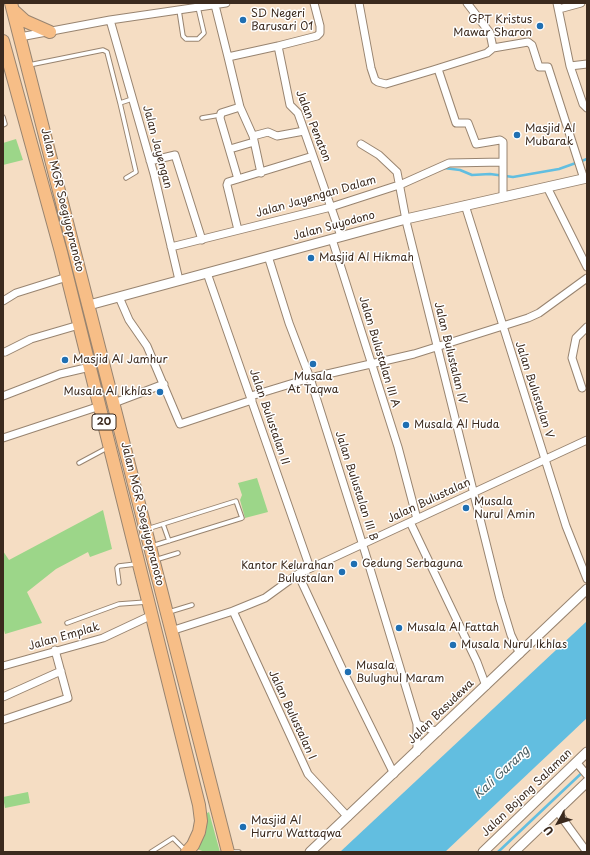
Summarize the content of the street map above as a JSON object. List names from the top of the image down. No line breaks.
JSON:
{"streets":{"highway":["Jalan MGR Soegiyopranoto","20"],"street":["Jalan Penaton","Jalan Jayengan","Jalan Jayengan Dalam","Jalan Suyodono","Jalan Bulustalan III A","Jalan Bulustalan IV","Jalan Bulustalan V","Jalan Bulustalan II","Jalan Bulustalan III B","Jalan Bulustalan","Jalan Emplak","Jalan Basudewa","Jalan Bulustalan I","Jalan Bojong Salaman"]},"crossings":[["Jalan Penaton","Jalan Jayengan Dalam"],["Jalan Penaton","Jalan Suyodono"],["Jalan Penaton","Jalan Bulustalan III A"],["Jalan Jayengan","Jalan Jayengan Dalam"],["Jalan Jayengan","Jalan Suyodono"],["Jalan Jayengan Dalam","Jalan Bulustalan IV"],["Jalan MGR Soegiyopranoto","Jalan Suyodono"],["Jalan MGR Soegiyopranoto","20"],["Jalan MGR Soegiyopranoto","Jalan Bulustalan"],["Jalan MGR Soegiyopranoto","Jalan Emplak"],["Jalan Suyodono","Jalan Bulustalan III A"],["Jalan Suyodono","Jalan Bulustalan IV"],["Jalan Suyodono","Jalan Bulustalan V"],["Jalan Suyodono","Jalan Bulustalan II"],["Jalan Suyodono","Jalan Bulustalan III B"],["Jalan Bulustalan III A","Jalan Bulustalan"],["Jalan Bulustalan III A","Jalan Basudewa"],["Jalan Bulustalan IV","Jalan Bulustalan"],["Jalan Bulustalan IV","Jalan Basudewa"],["Jalan Bulustalan V","Jalan Bulustalan"],["Jalan Bulustalan II","Jalan Bulustalan"],["Jalan Bulustalan III B","Jalan Bulustalan"],["Jalan Bulustalan III B","Jalan Basudewa"],["Jalan Bulustalan","Jalan Bulustalan I"],["Jalan Basudewa","Jalan Bulustalan I"]],"water":["Kali Garang"],"places":["SD Negeri Barusari 01","GPT Kristus Mawar Sharon","Masjid Al Mubarak","Masjid Al Hikmah","Masjid Al Jamhur","Musala At Taqwa","Musala Al Ikhlas","Musala Al Huda","Musala Nurul Amin","Gedung Serbaguna","Kantor Kelurahan Bulustalan","Musala Al Fattah","Musala Nurul Ikhlas","Musala Bulughul Maram","Masjid Al Hurru Wattaqwa"],"north":"bottom left"}
